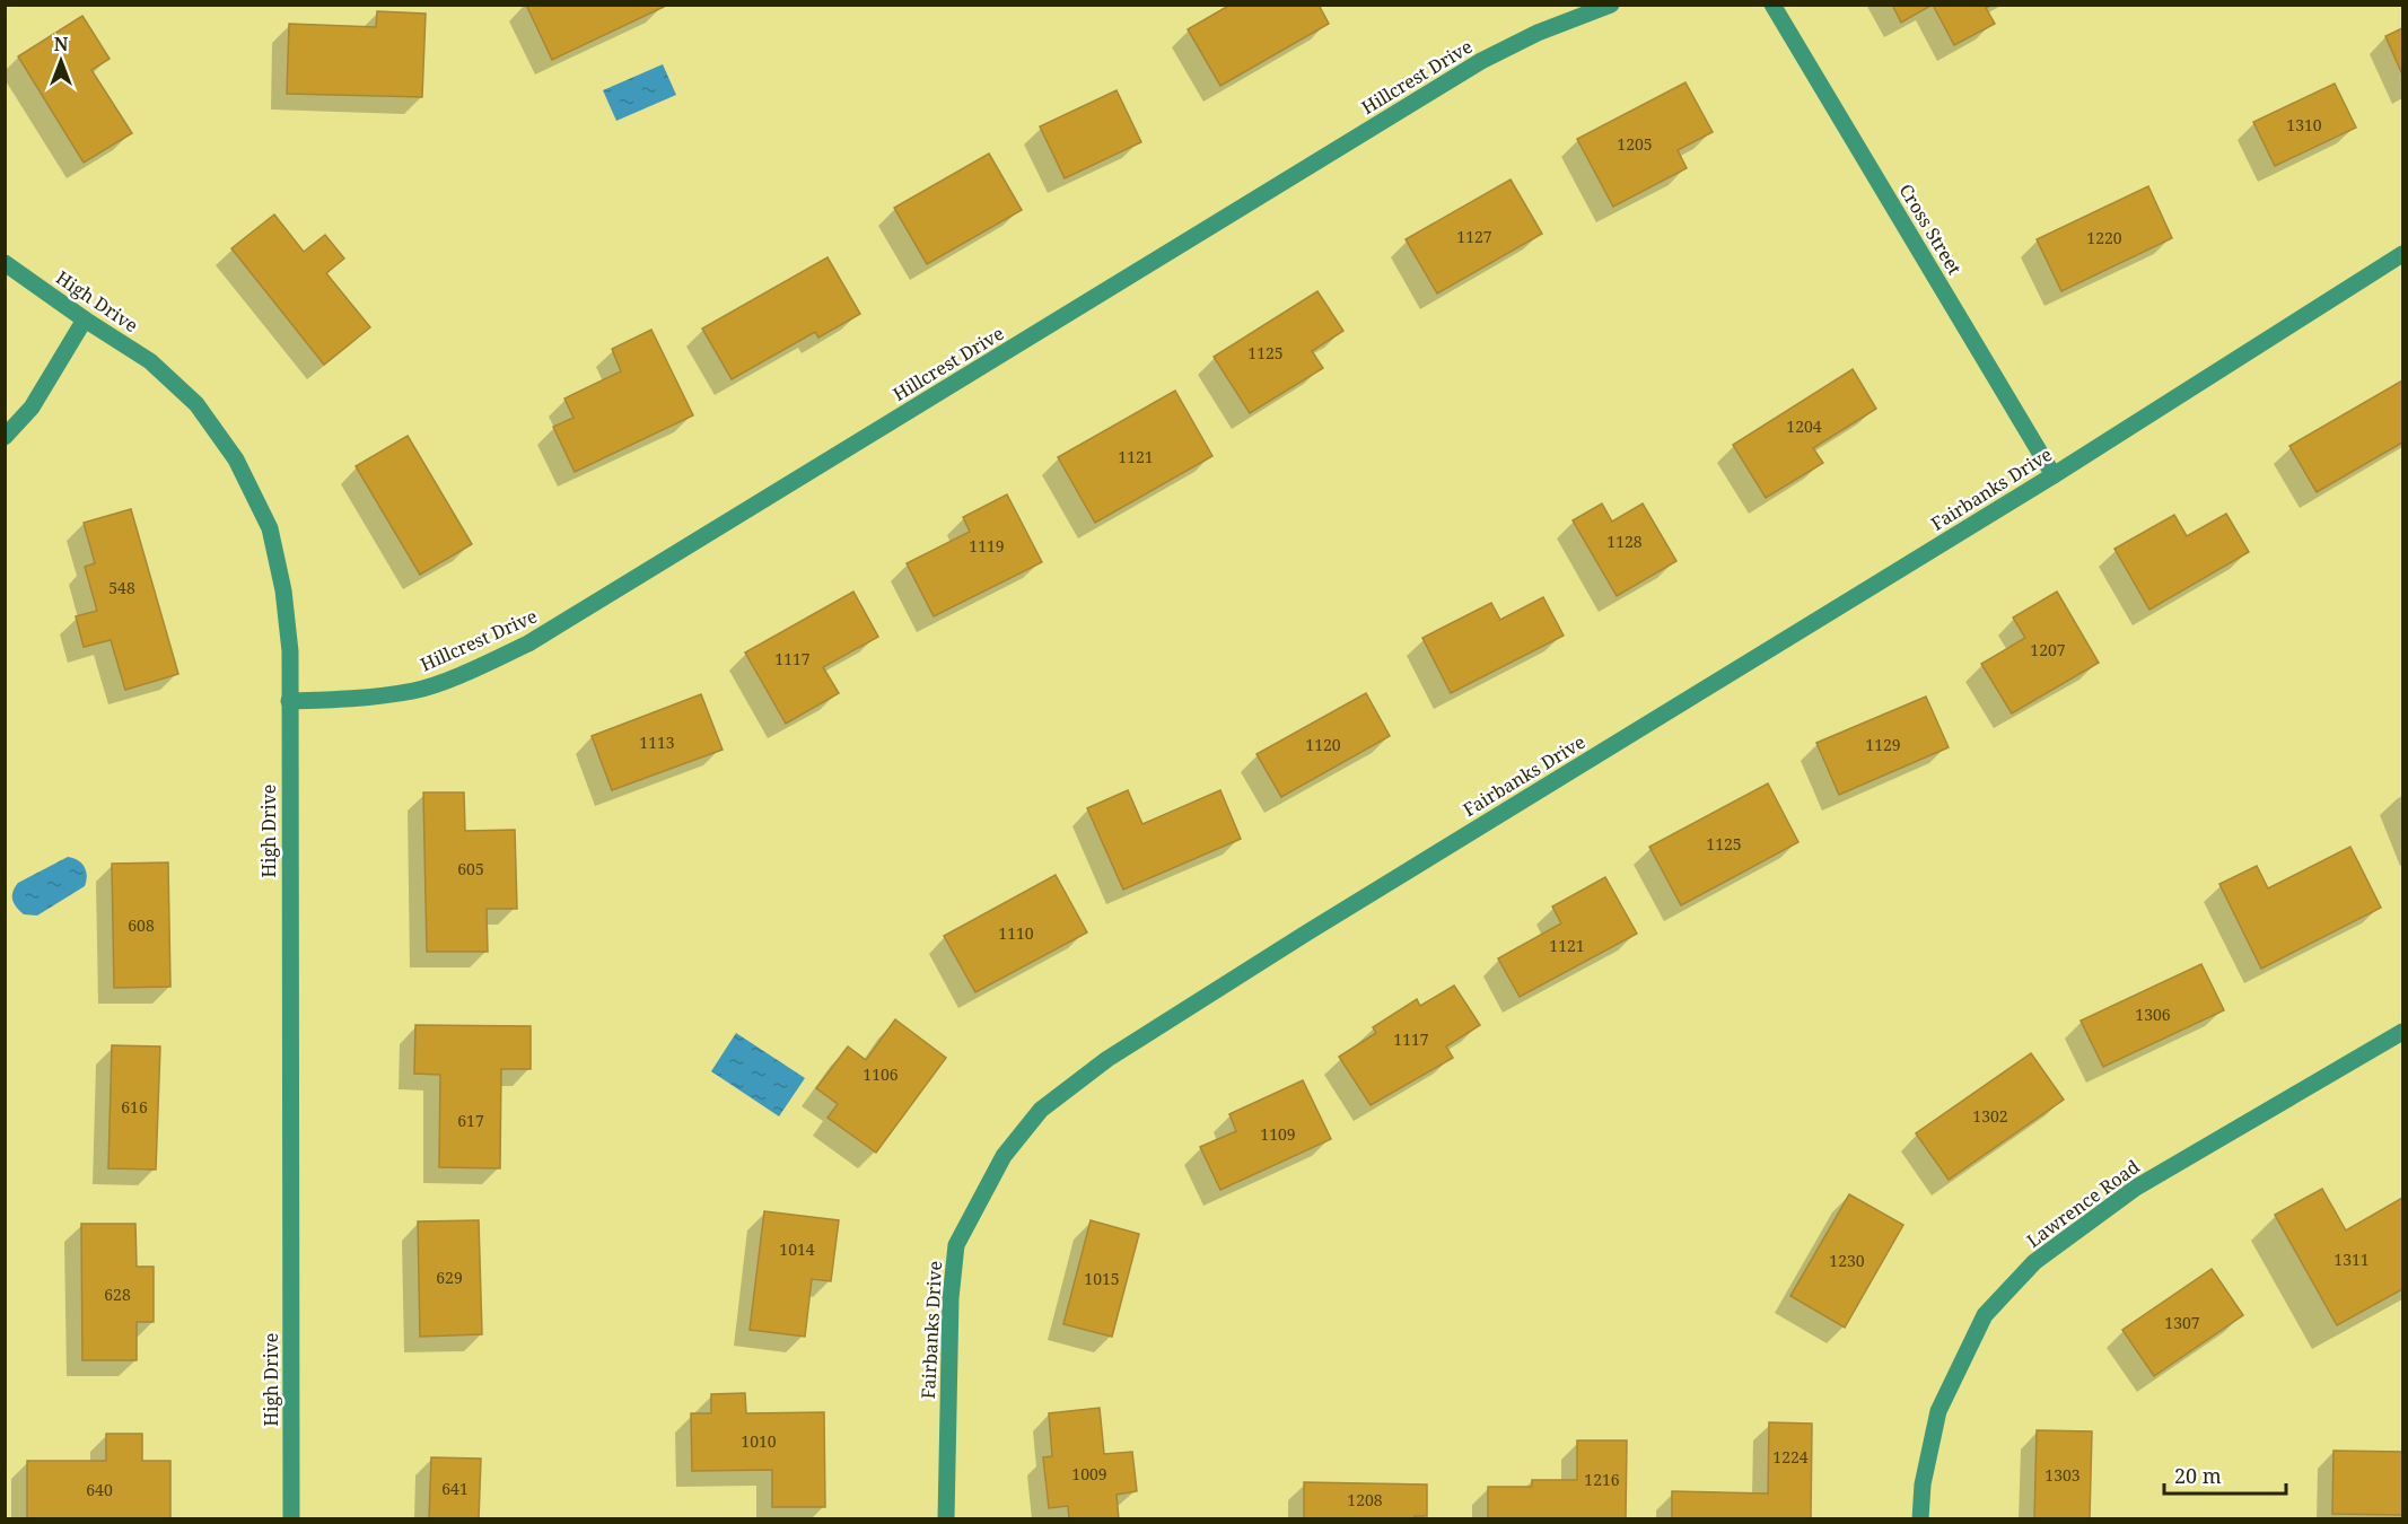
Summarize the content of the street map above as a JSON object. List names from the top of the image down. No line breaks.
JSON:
{"streets":{"street":["Hillcrest Drive","Cross Street","High Drive","Fairbanks Drive","Lawrence Road"]},"crossings":[["Hillcrest Drive","High Drive"],["Cross Street","Fairbanks Drive"]],"house_numbers":["1310","1205","1127","1220","1125","1204","1121","1128","1119","548","1207","1117","1113","1120","1129","1125","605","608","1110","1121","1306","1117","1106","616","1302","617","1109","1014","1311","1230","629","1015","628","1307","1010","1224","1009","1303","1216","641","640","1208"],"scale_bar":"20 m","north":"top"}
